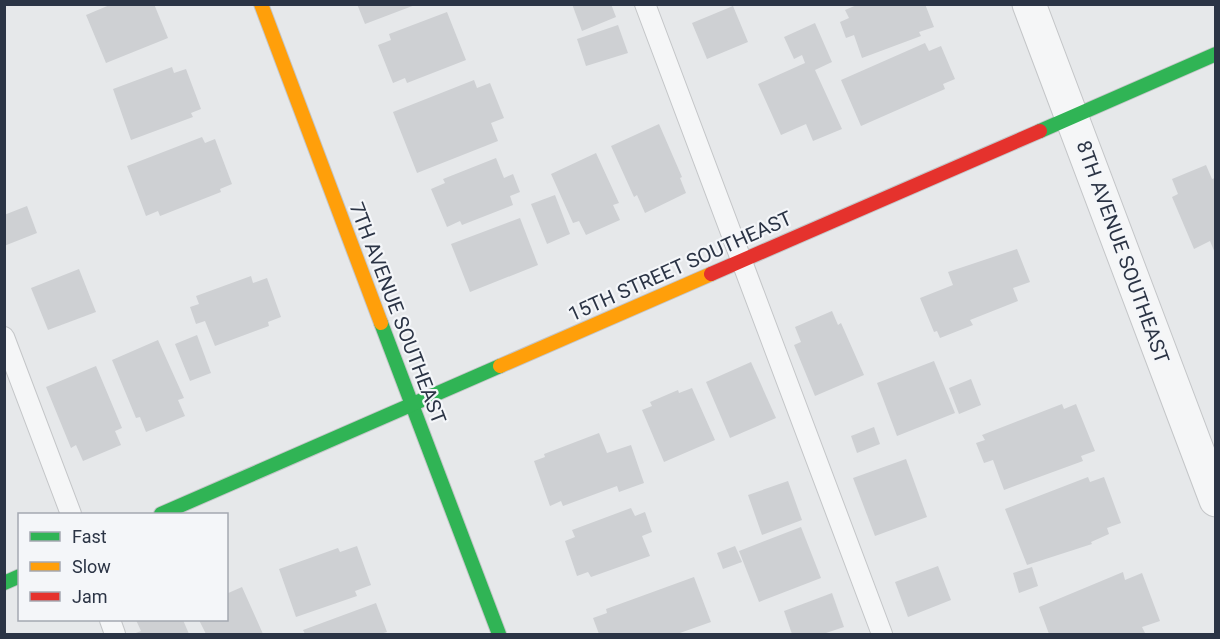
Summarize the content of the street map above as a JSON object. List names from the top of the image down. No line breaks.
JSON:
{"streets":{"street":["8TH AVENUE SOUTHEAST","15TH STREET SOUTHEAST","7TH AVENUE SOUTHEAST"]},"crossings":[["8TH AVENUE SOUTHEAST","15TH STREET SOUTHEAST"],["15TH STREET SOUTHEAST","7TH AVENUE SOUTHEAST"]],"legend":["Fast","Slow","Jam"]}
